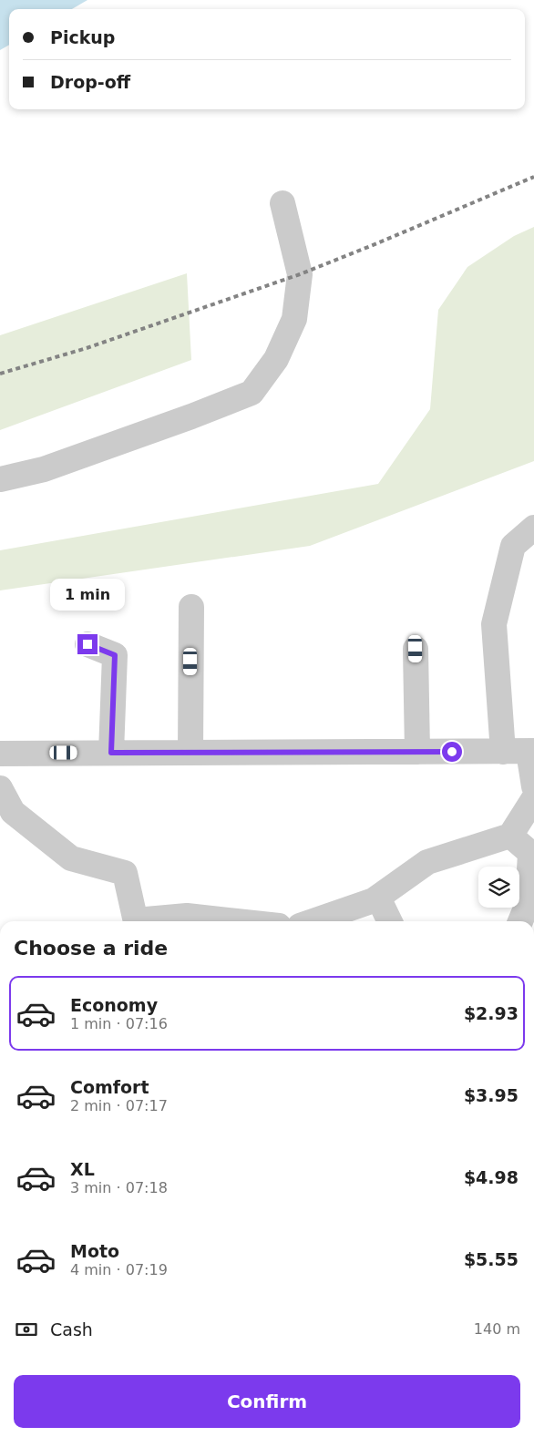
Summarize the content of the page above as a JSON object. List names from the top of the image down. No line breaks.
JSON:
{"page":{"banner":["Pickup","Drop-off"],"bubble":"1 min","heading":"Choose a ride","list":[{"name":"Economy","note":"1 min · 07:16","value":"$2.93"},{"name":"Comfort","note":"2 min · 07:17","value":"$3.95"},{"name":"XL","note":"3 min · 07:18","value":"$4.98"},{"name":"Moto","note":"4 min · 07:19","value":"$5.55"}],"pay":["Cash","140 m"],"buttons":"Confirm"}}
